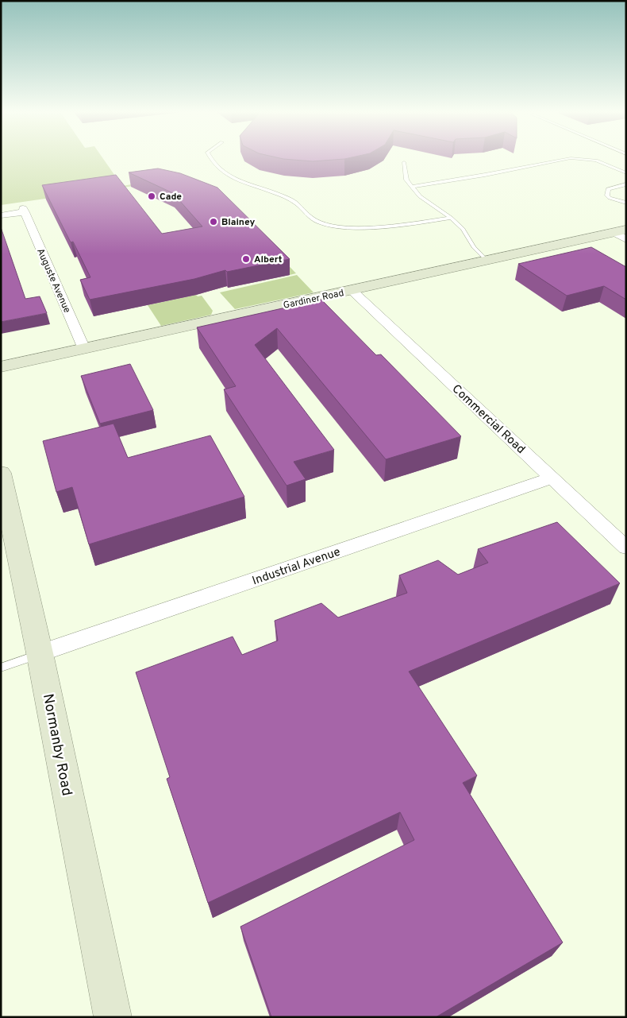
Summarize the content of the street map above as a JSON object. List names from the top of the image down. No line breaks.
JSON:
{"streets":{"street":["Auguste Avenue","Gardiner Road","Commercial Road","Industrial Avenue","Normanby Road"]},"crossings":[["Auguste Avenue","Gardiner Road"],["Gardiner Road","Commercial Road"],["Commercial Road","Industrial Avenue"],["Industrial Avenue","Normanby Road"]],"places":["Cade","Blainey","Albert"]}
